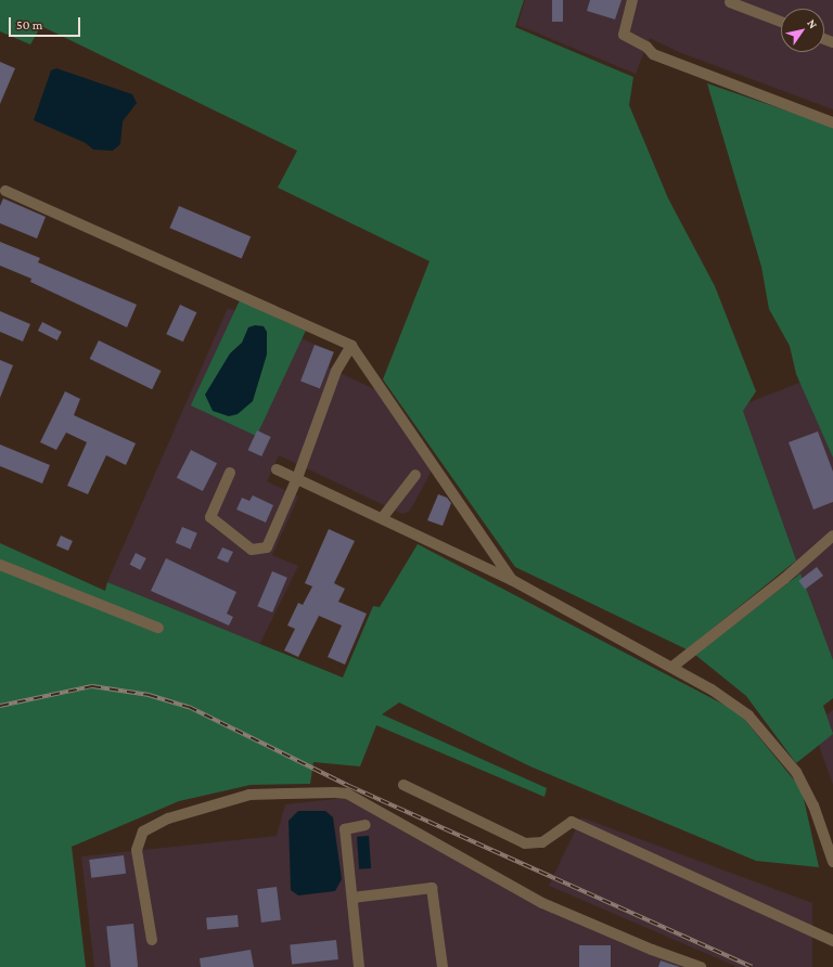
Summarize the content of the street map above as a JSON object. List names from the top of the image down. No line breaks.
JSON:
{"scale_bar":"50 m","north":"top right"}
